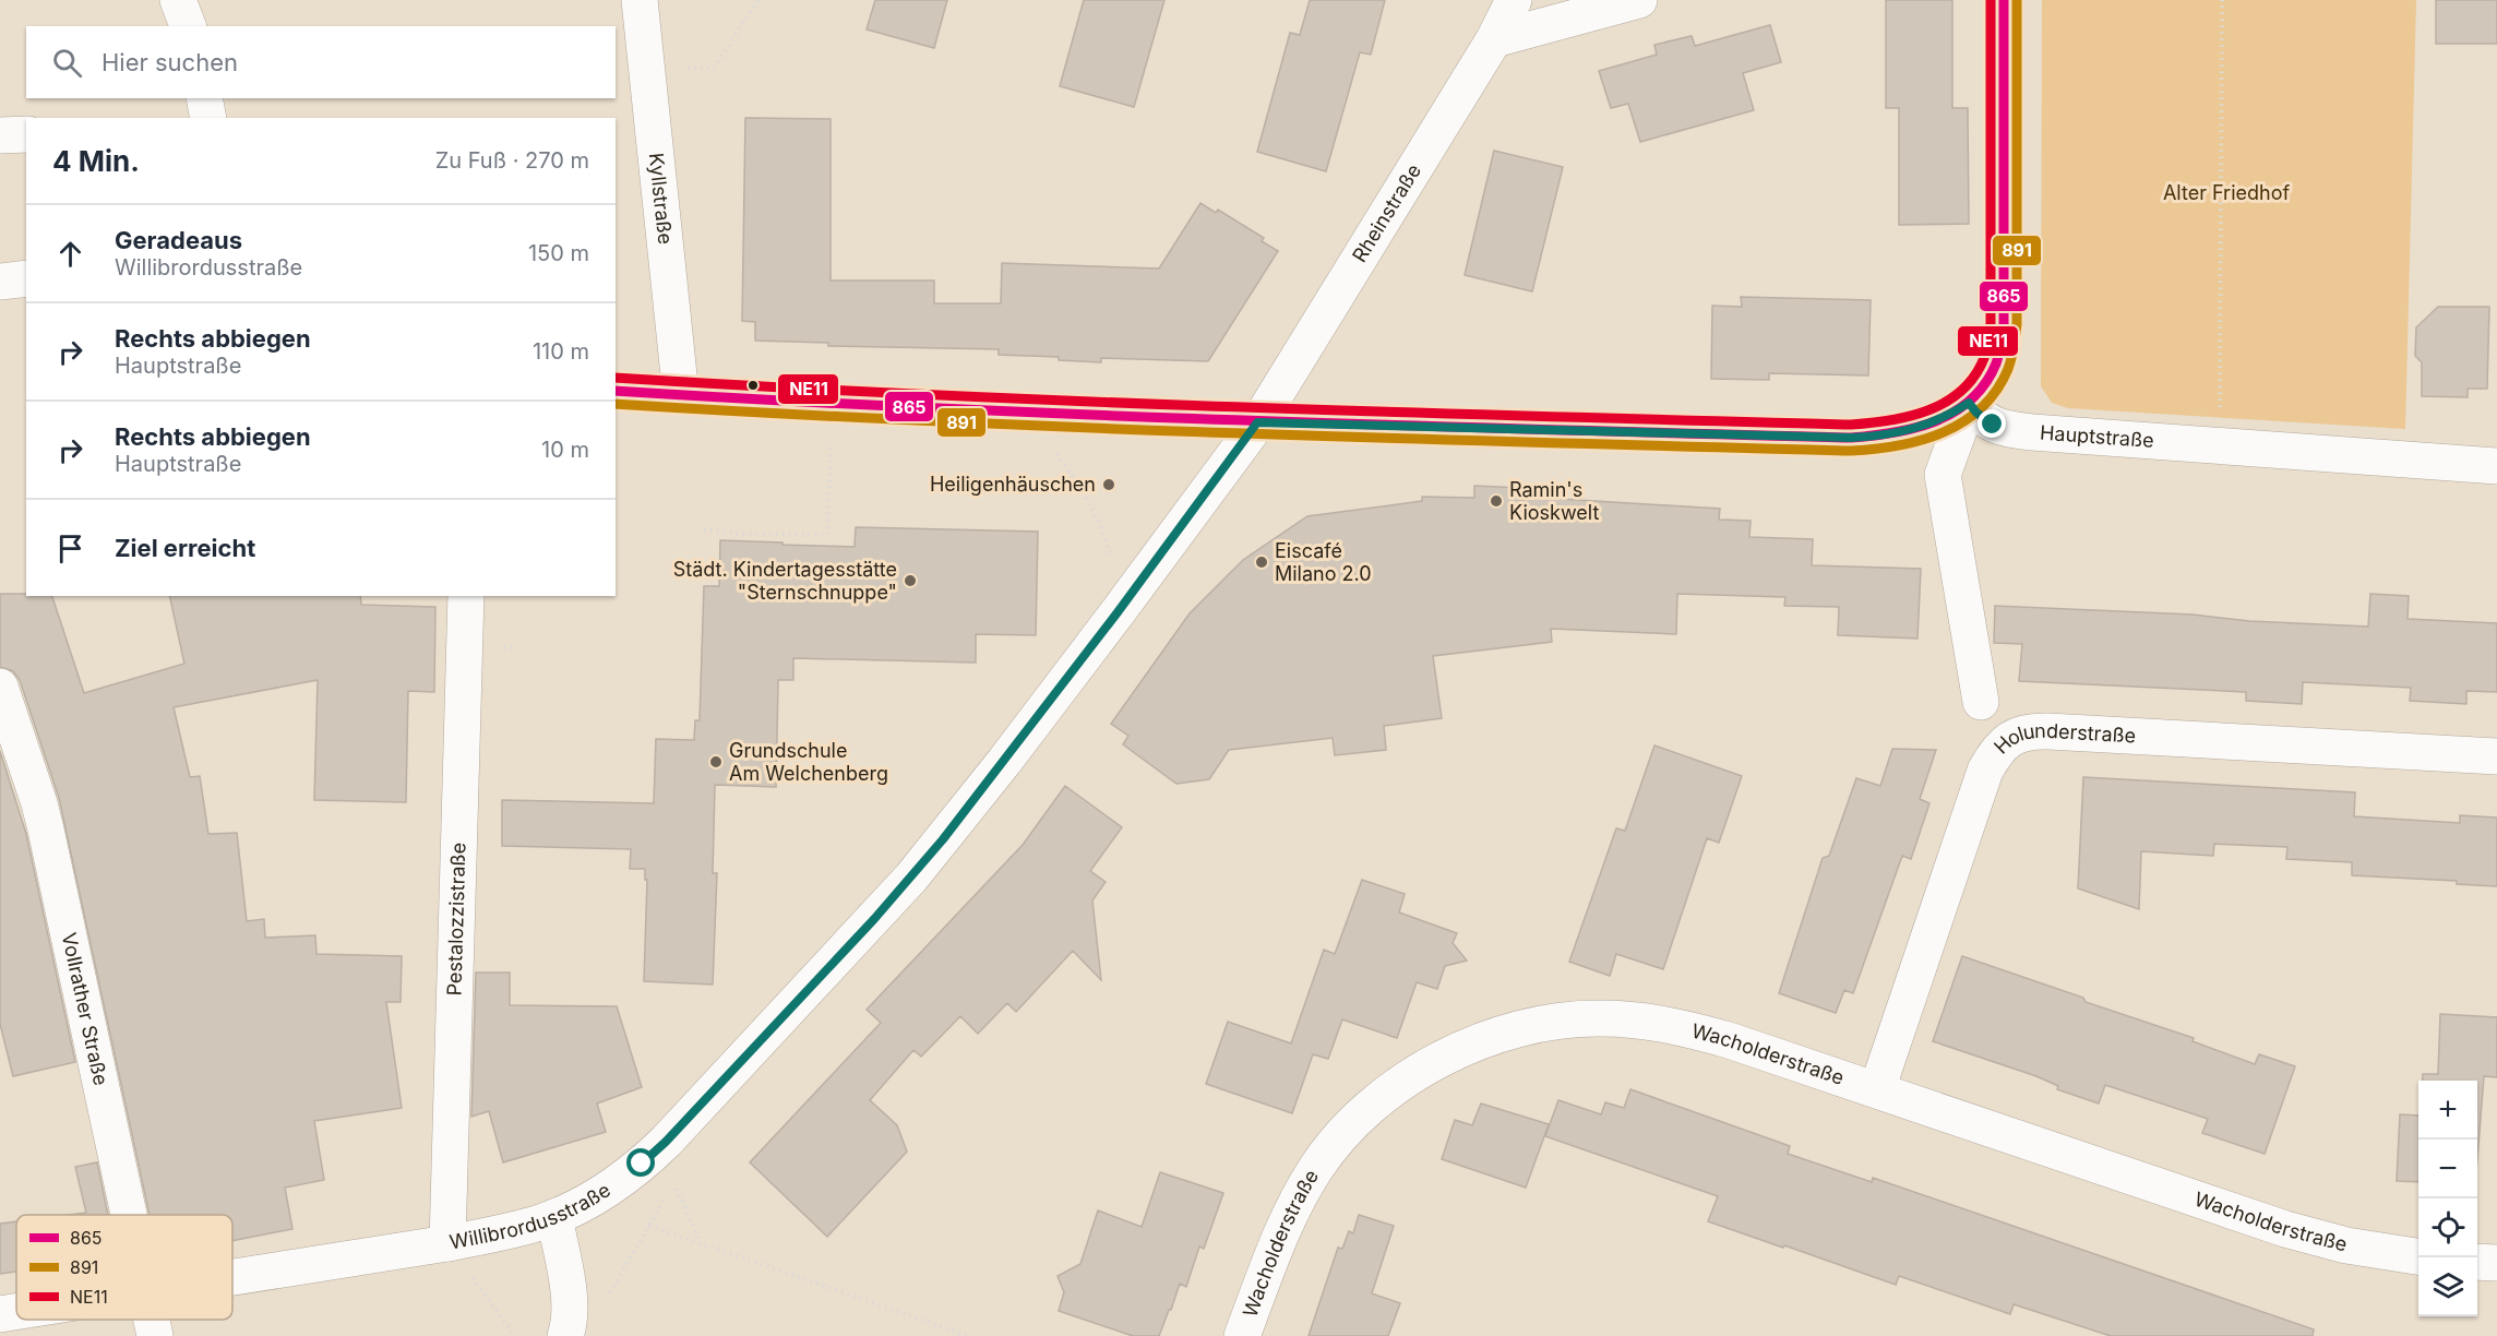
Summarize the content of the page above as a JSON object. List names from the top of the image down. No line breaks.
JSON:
{"streets":{"street":["Kyllstraße","Rheinstraße","Hauptstraße","Holunderstraße","Pestalozzistraße","Vollrather Straße","Wacholderstraße","Willibrordusstraße"]},"crossings":[["Rheinstraße","Willibrordusstraße"],["Holunderstraße","Wacholderstraße"],["Pestalozzistraße","Willibrordusstraße"]],"parks":["Alter Friedhof"],"places":["Heiligenhäuschen","Ramin's Kioskwelt","Eiscafé Milano 2.0","Städt. Kindertagesstätte \"Sternschnuppe\"","Grundschule Am Welchenberg"],"lines":["transit line 865","transit line 891","transit line NE11"],"legend":["865","891","NE11"],"page":{"search":"Hier suchen","heading":["4 Min.","Zu Fuß · 270 m"],"list":[["Geradeaus","Willibrordusstraße","150 m"],["Rechts abbiegen","Hauptstraße","110 m"],["Rechts abbiegen","Hauptstraße","10 m"],"Ziel erreicht"],"map_buttons":["+","−"]}}
